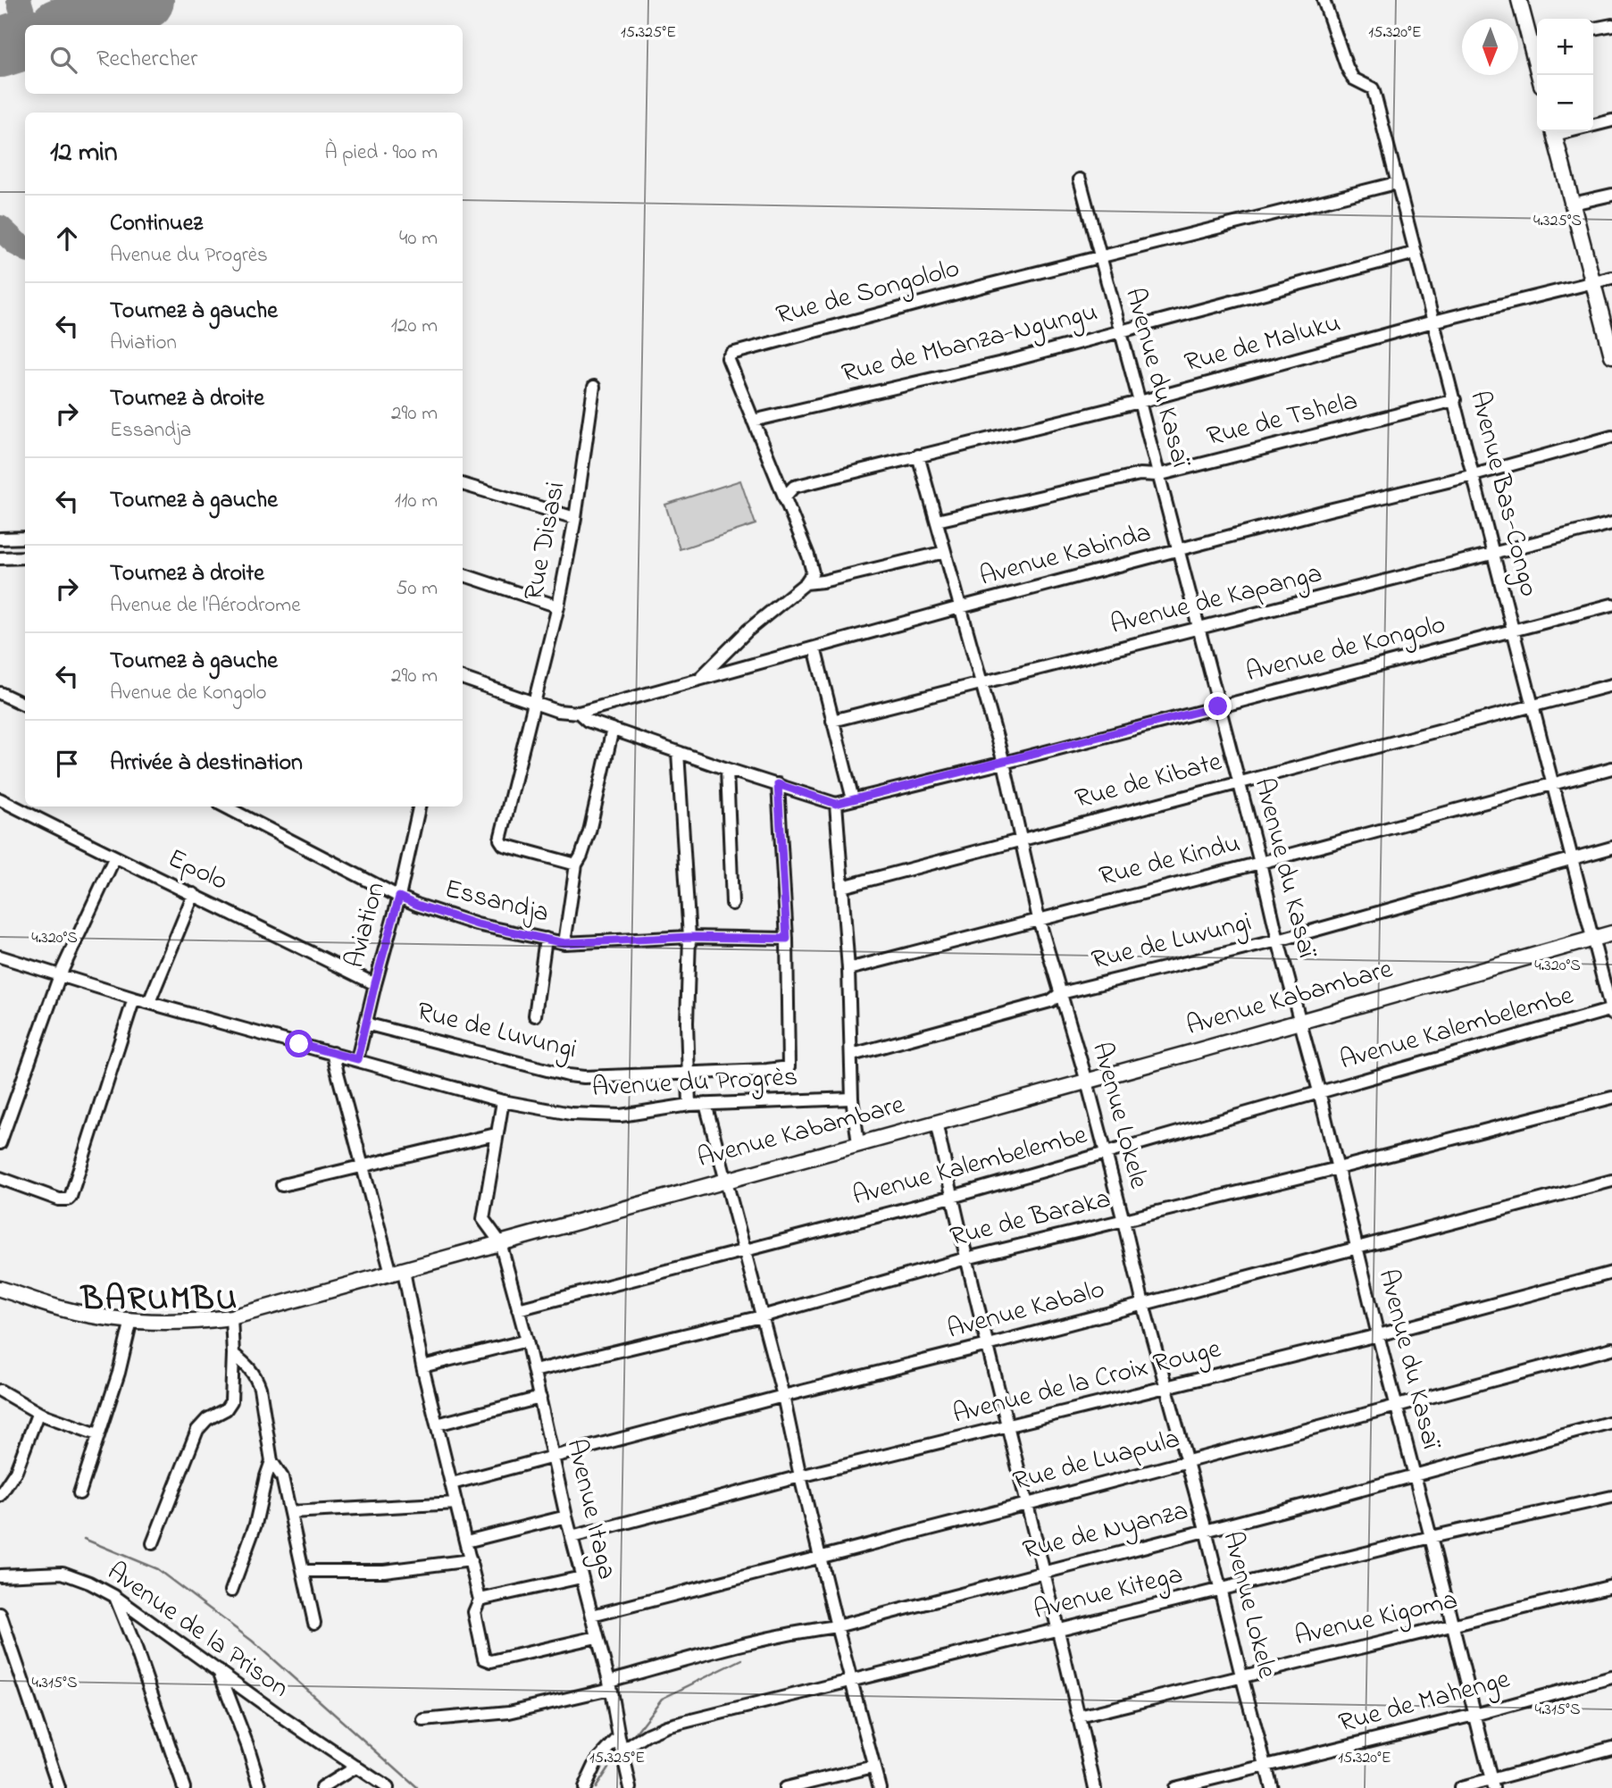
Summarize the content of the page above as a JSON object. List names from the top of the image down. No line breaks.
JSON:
{"streets":{"main road":["Avenue Kabambare"],"street":["Rue de Songololo","Rue de Mbanza-Ngungu","Rue de Maluku","Avenue du Kasaï","Rue de Tshela","Avenue Bas-Congo","Rue Disasi","Avenue Kabinda","Avenue de Kapanga","Avenue de Kongolo","Rue de Kibate","Rue de Kindu","Epolo","Essandja","Aviation","Rue de Luvungi","Avenue Kalembelembe","Avenue du Progrès","Avenue Lokele","Rue de Baraka","Avenue Kabalo","Avenue de la Croix Rouge","Rue de Luapula","Avenue Itaga","Rue de Nyanza","Avenue Kitega","Avenue Kigoma","Avenue de la Prison","Rue de Mahenge"]},"crossings":[["Rue de Songololo","Rue de Mbanza-Ngungu"],["Rue de Songololo","Rue de Maluku"],["Rue de Songololo","Avenue du Kasaï"],["Rue de Songololo","Avenue Bas-Congo"],["Rue de Mbanza-Ngungu","Avenue du Kasaï"],["Rue de Mbanza-Ngungu","Avenue Bas-Congo"],["Rue de Maluku","Avenue du Kasaï"],["Rue de Maluku","Avenue Bas-Congo"],["Rue de Maluku","Avenue Lokele"],["Avenue du Kasaï","Rue de Tshela"],["Avenue du Kasaï","Avenue Kabinda"],["Avenue du Kasaï","Avenue de Kapanga"],["Avenue du Kasaï","Avenue de Kongolo"],["Avenue du Kasaï","Rue de Kibate"],["Avenue du Kasaï","Rue de Kindu"],["Avenue du Kasaï","Rue de Luvungi"],["Avenue du Kasaï","Avenue Kabambare"],["Avenue du Kasaï","Avenue Kalembelembe"],["Avenue du Kasaï","Rue de Baraka"],["Avenue du Kasaï","Avenue Kabalo"],["Avenue du Kasaï","Avenue de la Croix Rouge"],["Avenue du Kasaï","Rue de Luapula"],["Avenue du Kasaï","Rue de Nyanza"],["Avenue du Kasaï","Avenue Kitega"],["Avenue du Kasaï","Avenue Kigoma"],["Avenue du Kasaï","Rue de Mahenge"],["Rue de Tshela","Avenue Bas-Congo"],["Rue de Tshela","Avenue Lokele"],["Avenue Bas-Congo","Avenue Kabinda"],["Avenue Bas-Congo","Avenue de Kapanga"],["Avenue Bas-Congo","Avenue de Kongolo"],["Avenue Bas-Congo","Rue de Kibate"],["Avenue Bas-Congo","Rue de Kindu"],["Avenue Bas-Congo","Rue de Luvungi"],["Avenue Bas-Congo","Avenue Kabambare"],["Avenue Bas-Congo","Avenue Kalembelembe"],["Rue Disasi","Avenue Kabinda"],["Avenue Kabinda","Avenue Lokele"],["Avenue de Kapanga","Avenue Lokele"],["Avenue de Kongolo","Avenue Lokele"],["Rue de Kibate","Avenue Lokele"],["Rue de Kindu","Avenue Lokele"],["Epolo","Aviation"],["Essandja","Aviation"],["Essandja","Rue de Luvungi"],["Aviation","Rue de Luvungi"],["Aviation","Avenue du Progrès"],["Rue de Luvungi","Avenue Lokele"],["Avenue Kabambare","Avenue Lokele"],["Avenue Kabambare","Avenue Itaga"],["Avenue Kalembelembe","Avenue Lokele"],["Avenue Kalembelembe","Avenue Itaga"],["Avenue du Progrès","Avenue Itaga"],["Avenue Lokele","Rue de Baraka"],["Avenue Lokele","Avenue Kabalo"],["Avenue Lokele","Avenue de la Croix Rouge"],["Avenue Lokele","Rue de Luapula"],["Avenue Lokele","Rue de Nyanza"],["Avenue Lokele","Avenue Kitega"],["Avenue Lokele","Avenue Kigoma"],["Avenue Lokele","Rue de Mahenge"],["Rue de Baraka","Avenue Itaga"],["Avenue Kabalo","Avenue Itaga"],["Avenue de la Croix Rouge","Avenue Itaga"],["Rue de Luapula","Avenue Itaga"],["Avenue Itaga","Rue de Nyanza"],["Avenue Itaga","Avenue Kitega"]],"districts":["BARUMBU"],"north":"bottom","page":{"map_buttons":["+","−"],"search":"Rechercher","heading":["12 min","À pied · 900 m"],"list":[["Continuez","Avenue du Progrès","40 m"],["Tournez à gauche","Aviation","120 m"],["Tournez à droite","Essandja","290 m"],["Tournez à gauche","110 m"],["Tournez à droite","Avenue de l’Aérodrome","50 m"],["Tournez à gauche","Avenue de Kongolo","290 m"],"Arrivée à destination"]},"coordinates":["15.325°E","15.320°E","4.325°S","4.320°S","4.315°S"]}
